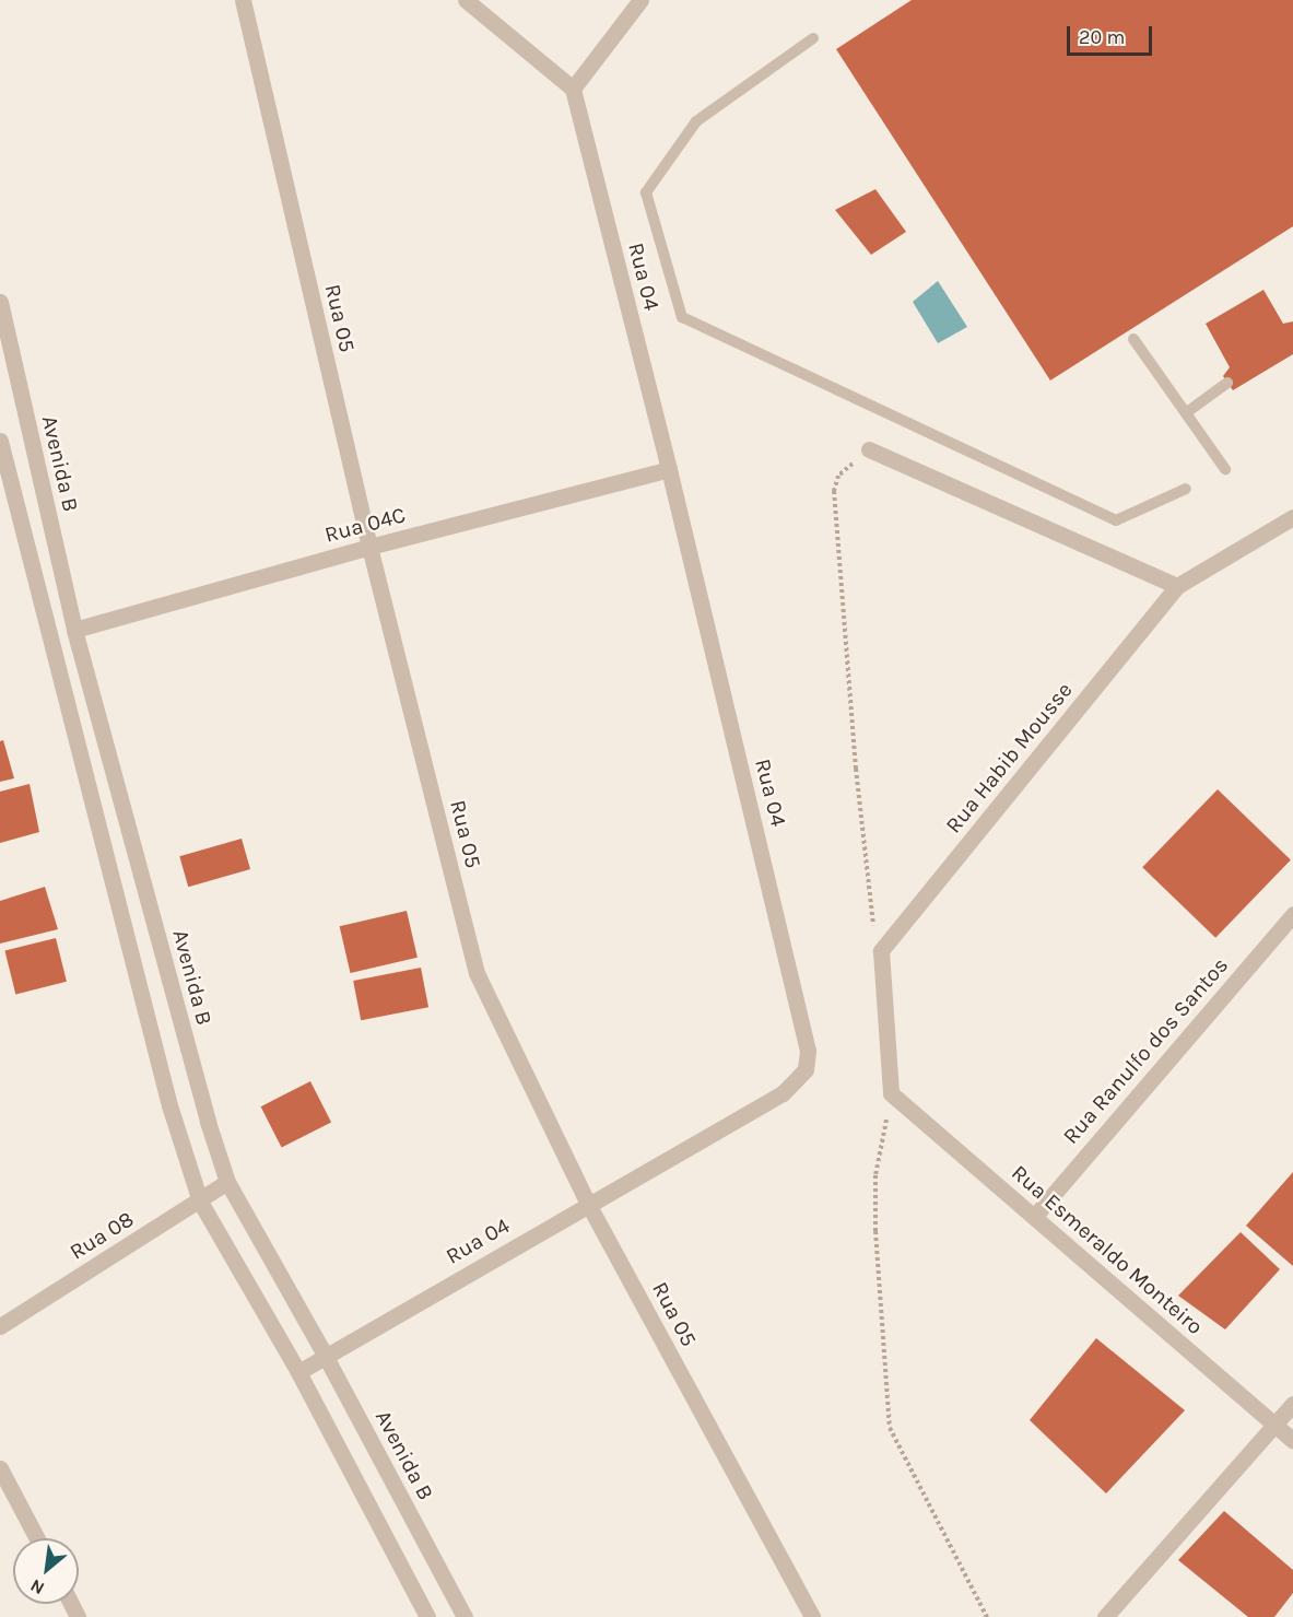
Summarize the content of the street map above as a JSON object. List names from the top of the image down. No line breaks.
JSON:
{"streets":{"street":["Rua 04","Rua 05","Avenida B","Rua 04C","Rua Habib Mousse","Rua Ranulfo dos Santos","Rua 08","Rua Esmeraldo Monteiro"]},"crossings":[["Rua 04","Rua 05"],["Rua 04","Avenida B"],["Rua 04","Rua 04C"],["Rua 05","Rua 04C"],["Avenida B","Rua 04C"],["Avenida B","Rua 08"],["Rua Ranulfo dos Santos","Rua Esmeraldo Monteiro"]],"scale_bar":"20 m","north":"bottom left"}
